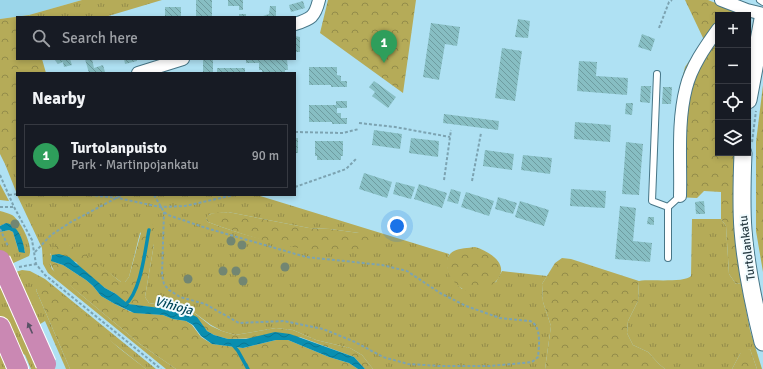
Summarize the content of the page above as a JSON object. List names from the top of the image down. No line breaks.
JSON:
{"streets":{"main road":["Turtolankatu"]},"water":["Vihioja"],"page":{"map_buttons":["+","−"],"search":"Search here","pins":"1","heading":"Nearby","list":[{"mark":"1","name":"Turtolanpuisto","note":"Park · Martinpojankatu","value":"90 m"}]}}
